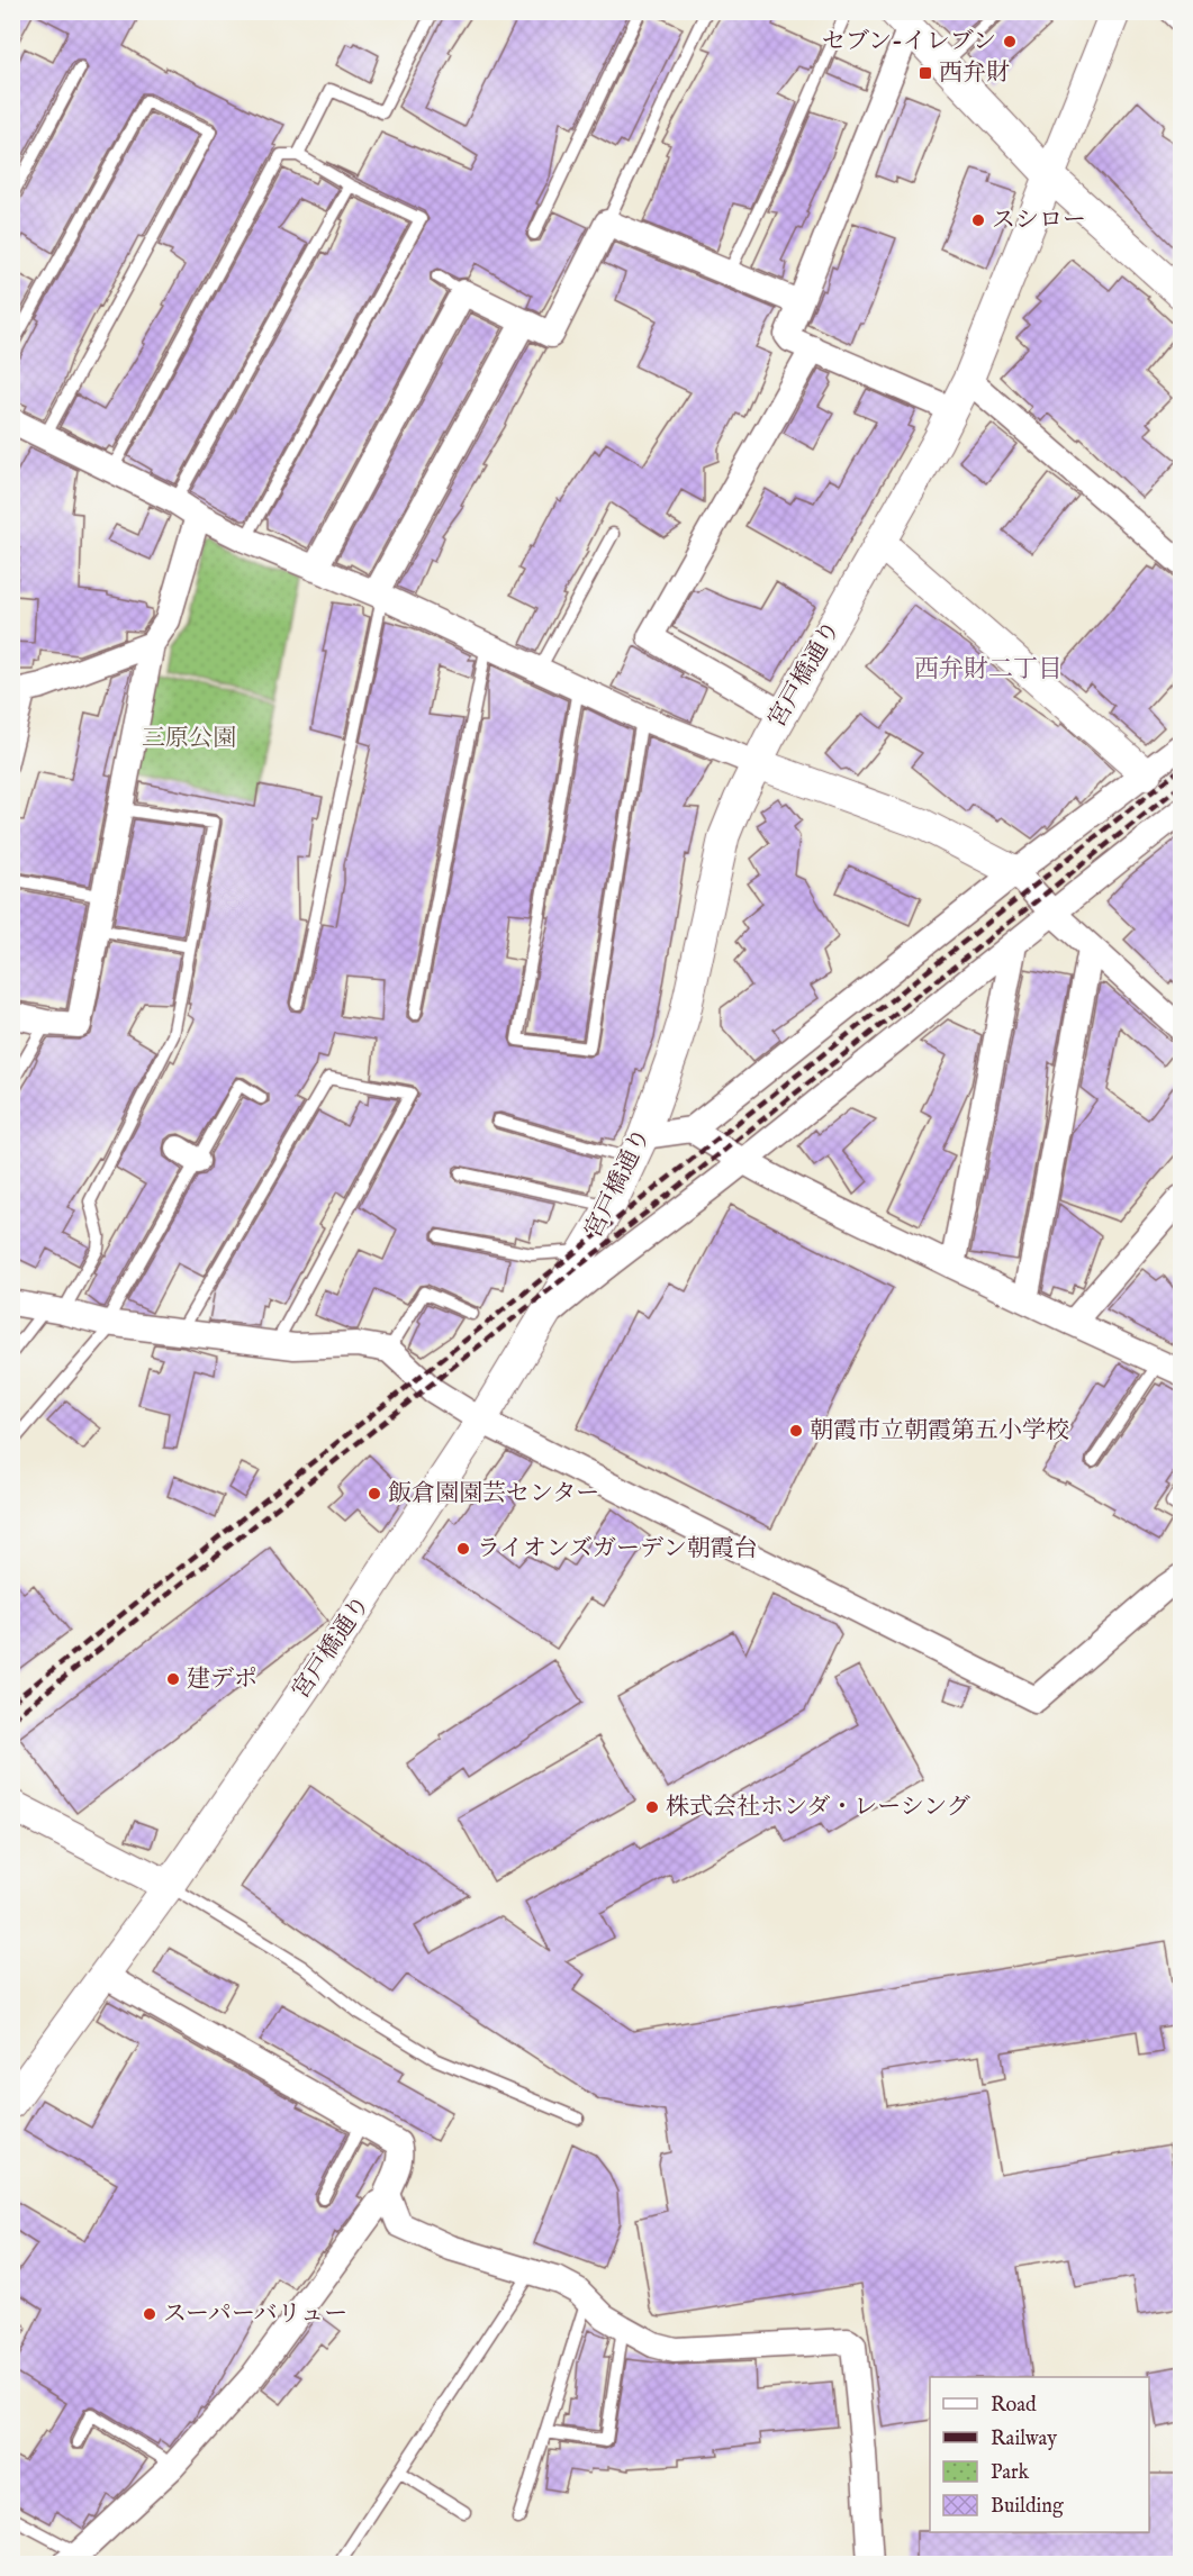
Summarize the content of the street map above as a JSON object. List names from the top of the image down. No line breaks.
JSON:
{"streets":{"street":["宮戸橋通り"]},"districts":["西弁財二丁目"],"parks":["三原公園"],"places":{"other":["セブン-イレブン","スシロー","朝霞市立朝霞第五小学校","飯倉園園芸センター","ライオンズガーデン朝霞台","建デポ","株式会社ホンダ・レーシング","スーパーバリュー"],"transit":["西弁財"]},"legend":["Road","Railway","Park","Building"]}
